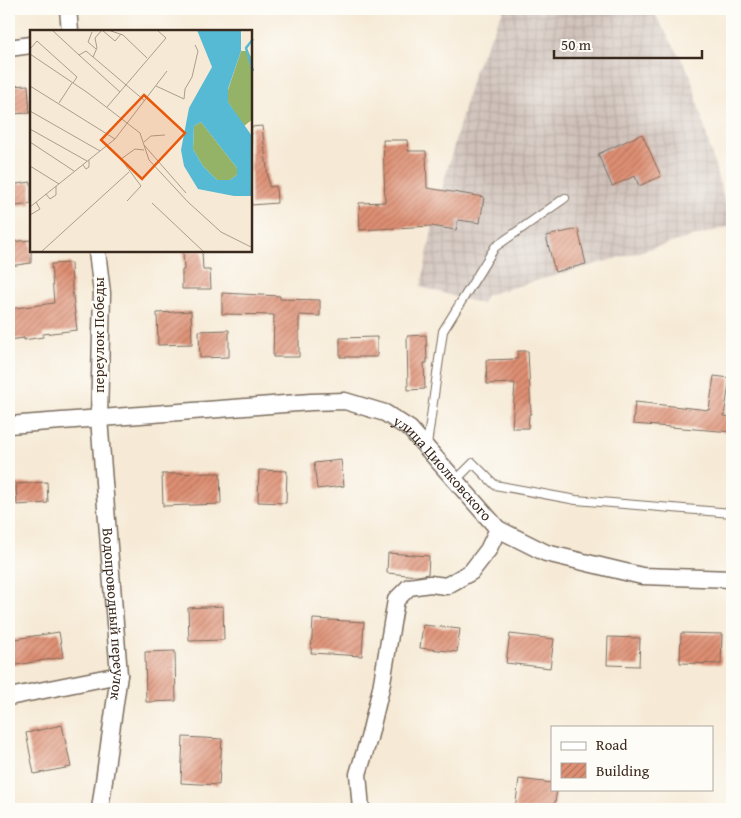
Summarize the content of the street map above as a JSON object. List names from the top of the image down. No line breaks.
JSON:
{"streets":{"street":["переулок Победы","улица Циолковского","Водопроводный переулок"]},"crossings":[["переулок Победы","улица Циолковского"],["переулок Победы","Водопроводный переулок"],["улица Циолковского","Водопроводный переулок"]],"legend":["Road","Building"],"scale_bar":"50 m"}
